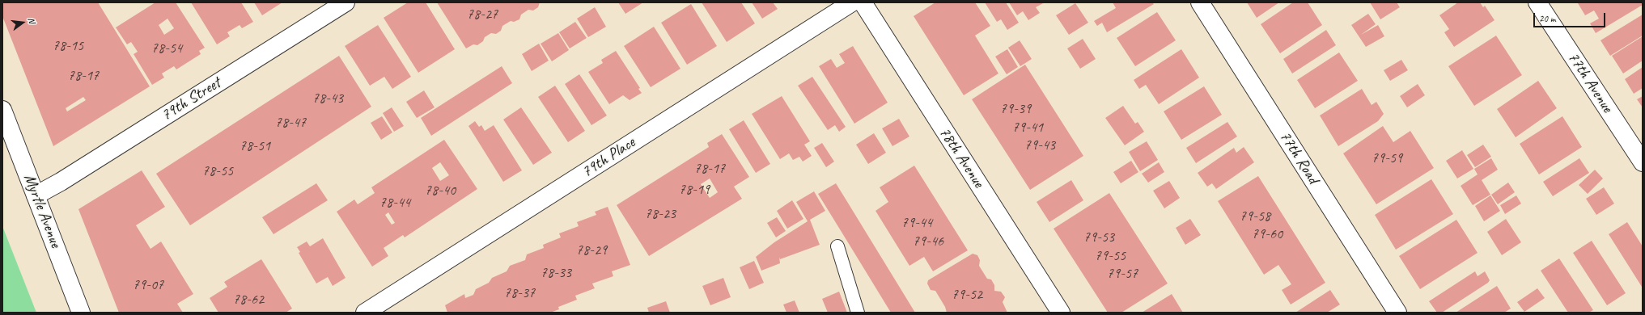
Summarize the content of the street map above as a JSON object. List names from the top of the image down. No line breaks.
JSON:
{"streets":{"street":["77th Avenue","79th Street","79th Place","78th Avenue","77th Road","Myrtle Avenue"]},"crossings":[["79th Street","Myrtle Avenue"]],"house_numbers":["78-27","78-15","78-54","78-17","78-43","79-39","78-47","79-41","79-43","78-51","79-59","78-17","78-55","78-19","78-40","78-44","78-23","79-58","79-44","79-60","79-53","79-46","78-29","79-55","78-33","79-57","79-07","78-37","79-52","78-62"],"scale_bar":"20 m","north":"right"}
